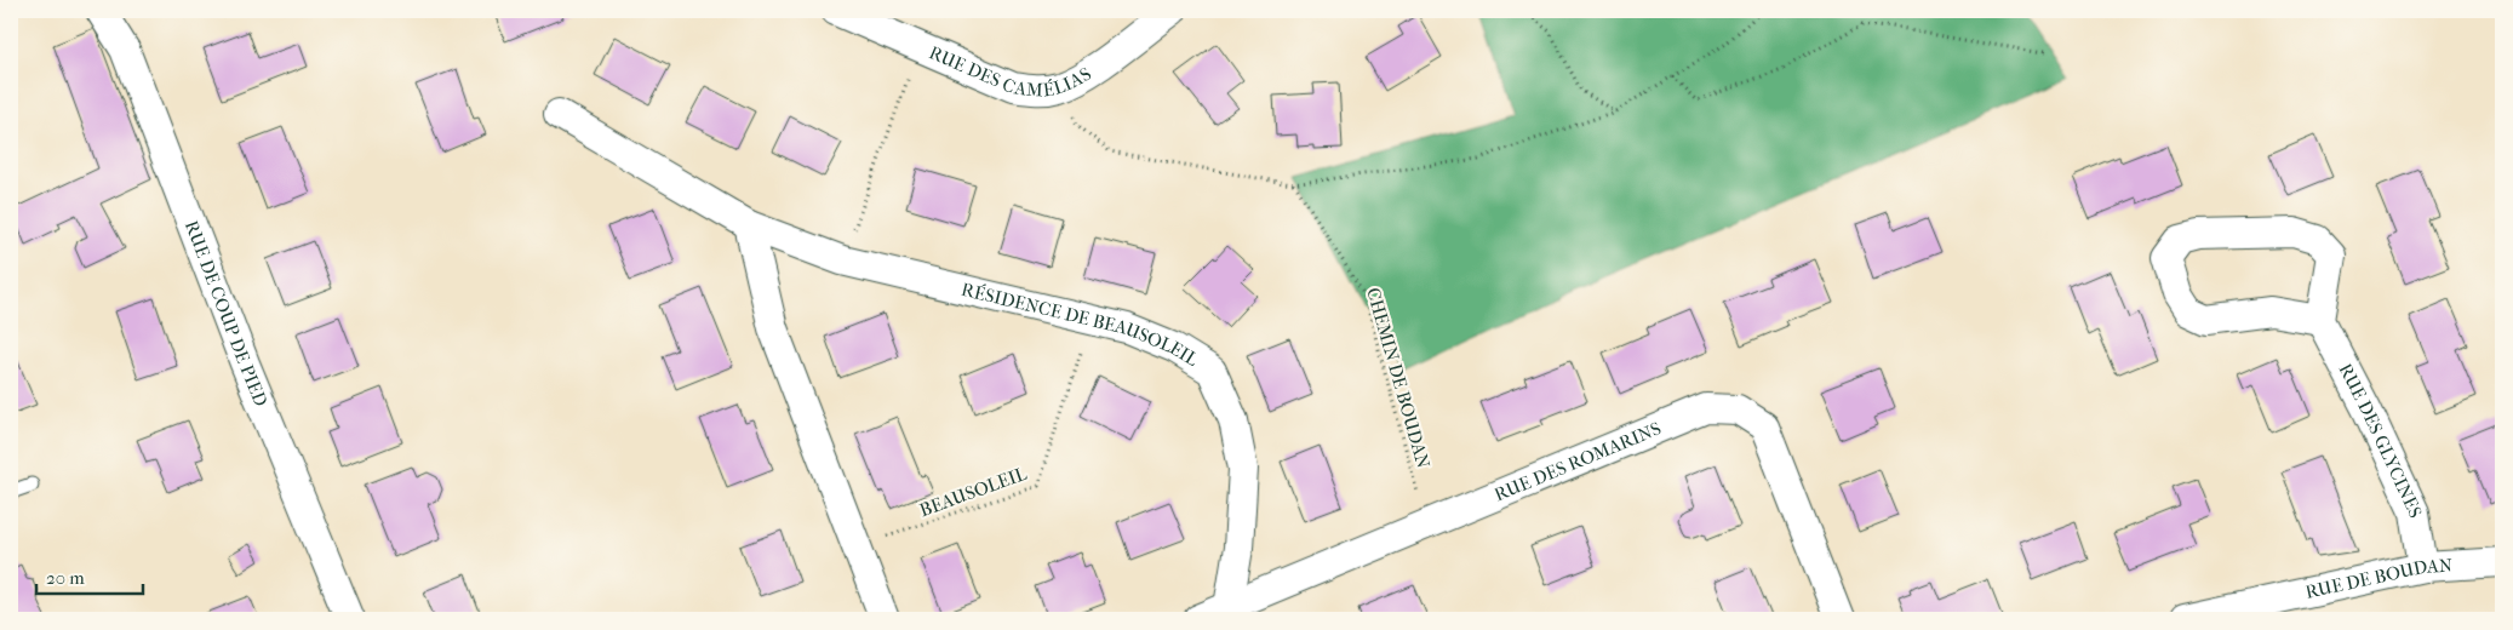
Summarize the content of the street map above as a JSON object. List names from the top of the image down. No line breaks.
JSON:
{"streets":{"street":["RUE DES CAMÉLIAS","RUE DE COUP DE PIED","RÉSIDENCE DE BEAUSOLEIL","RUE DES GLYCINES","RUE DES ROMARINS","RUE DE BOUDAN"],"path":["CHEMIN DE BOUDAN","BEAUSOLEIL"]},"crossings":[["RÉSIDENCE DE BEAUSOLEIL","RUE DES ROMARINS"],["RÉSIDENCE DE BEAUSOLEIL","BEAUSOLEIL"],["CHEMIN DE BOUDAN","RUE DES ROMARINS"],["RUE DES GLYCINES","RUE DE BOUDAN"]],"scale_bar":"20 m"}
